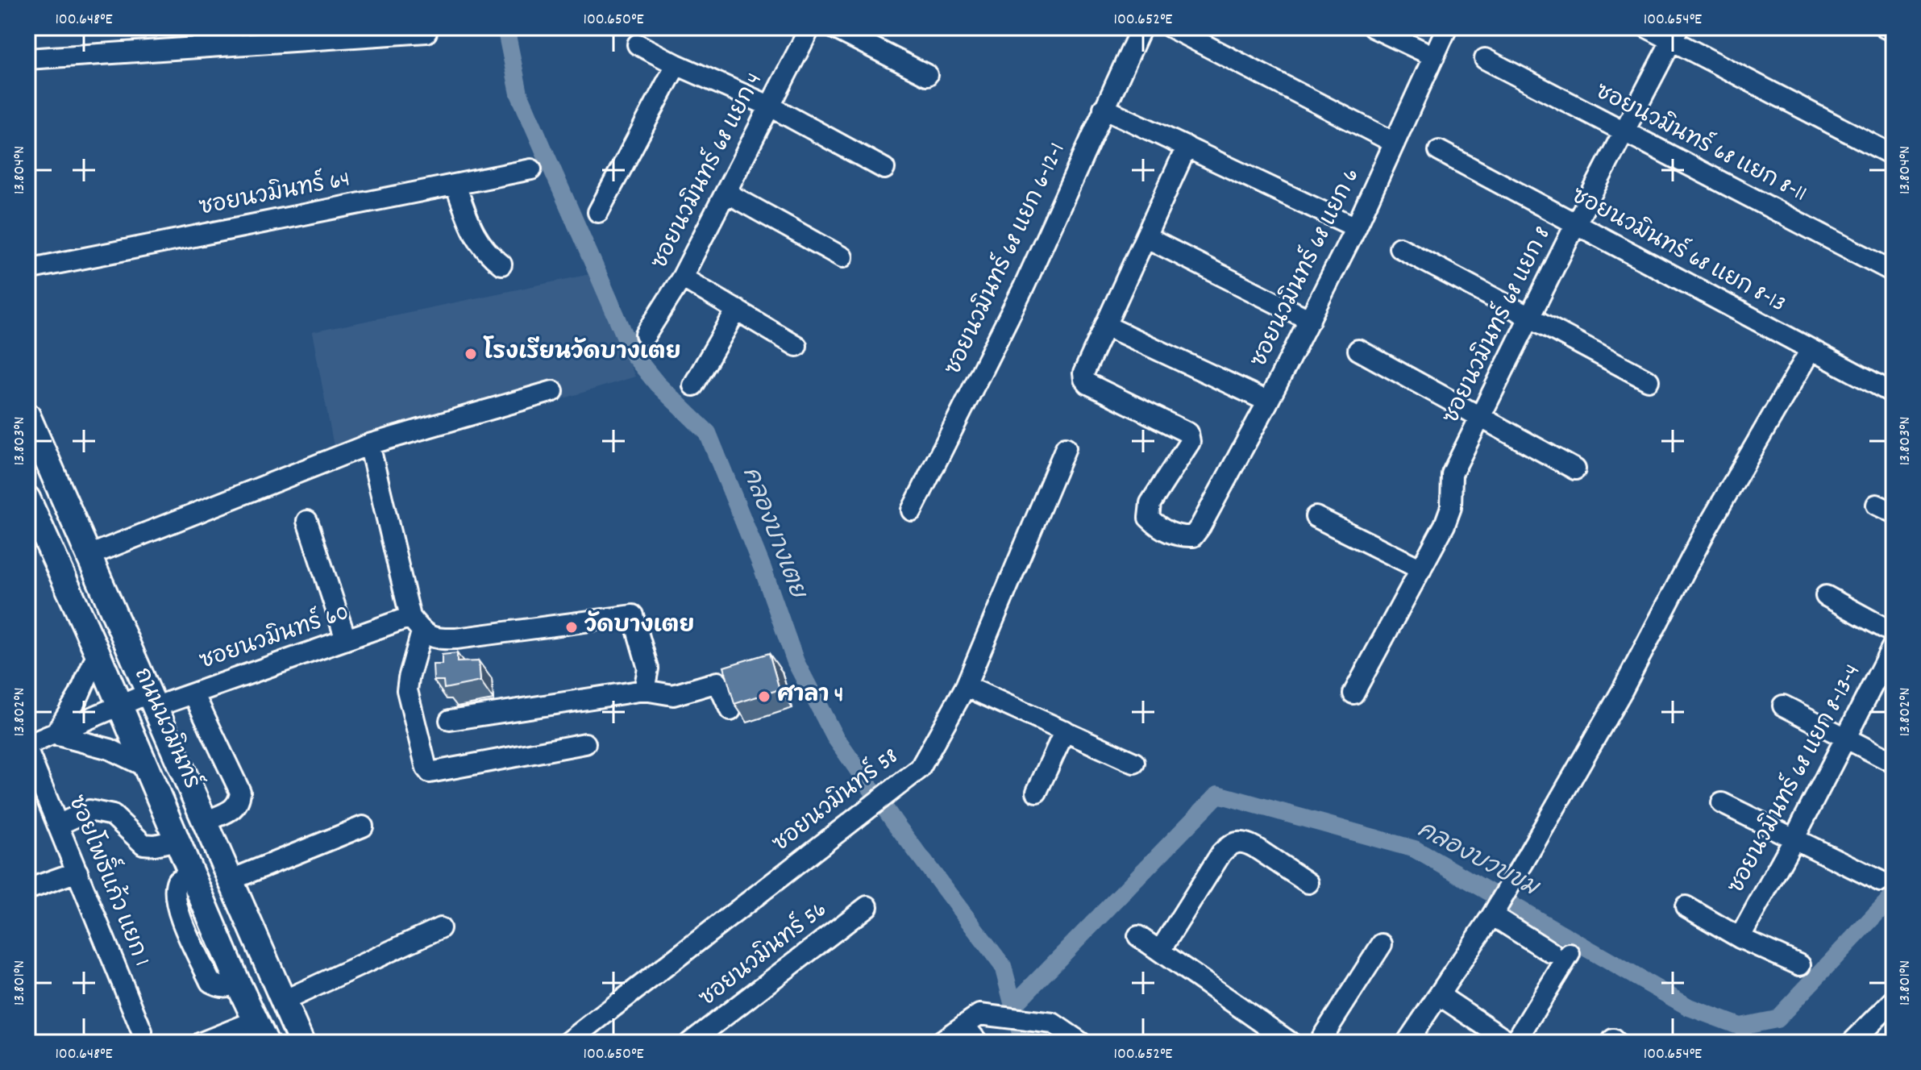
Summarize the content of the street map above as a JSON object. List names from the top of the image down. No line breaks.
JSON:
{"streets":{"main road":["ถนนนวมินทร์"],"street":["ซอยนวมินทร์ 68 แยก 8-11","ซอยนวมินทร์ 68 แยก 4","ซอยนวมินทร์ 64","ซอยนวมินทร์ 68 แยก 8-13","ซอยนวมินทร์ 68 แยก 6-12-1","ซอยนวมินทร์ 68 แยก 6","ซอยนวมินทร์ 68 แยก 8","ซอยนวมินทร์ 60","ซอยนวมินทร์ 68 แยก 8-13-4","ซอยนวมินทร์ 58","ซอยโพธิ์แก้ว แยก 1","ซอยนวมินทร์ 56"]},"crossings":[["ซอยนวมินทร์ 68 แยก 8-11","ซอยนวมินทร์ 68 แยก 8"],["ซอยนวมินทร์ 68 แยก 8-13","ซอยนวมินทร์ 68 แยก 8"],["ซอยนวมินทร์ 60","ถนนนวมินทร์"]],"water":["คลองบางเตย","คลองบวบขม"],"places":["โรงเรียนวัดบางเตย","วัดบางเตย","ศาลา 4"],"coordinates":["100.648°E","100.650°E","100.652°E","100.654°E","13.804°N","13.803°N","13.802°N","13.801°N"]}
